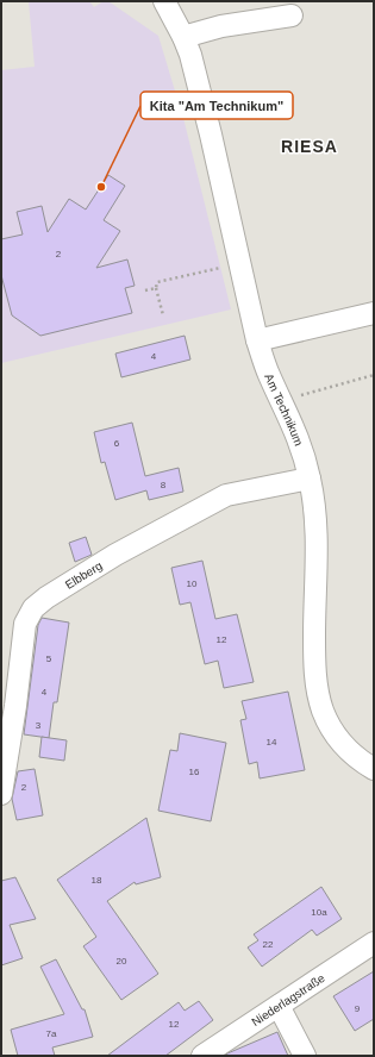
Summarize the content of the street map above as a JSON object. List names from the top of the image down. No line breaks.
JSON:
{"streets":{"street":["Am Technikum","Elbberg","Niederlagstraße"]},"crossings":[["Am Technikum","Elbberg"]],"districts":["RIESA"],"places":["Kita \"Am Technikum\""],"house_numbers":["2","4","6","8","10","12","5","4","3","14","16","2","18","10a","22","20","9","12","7a"]}
